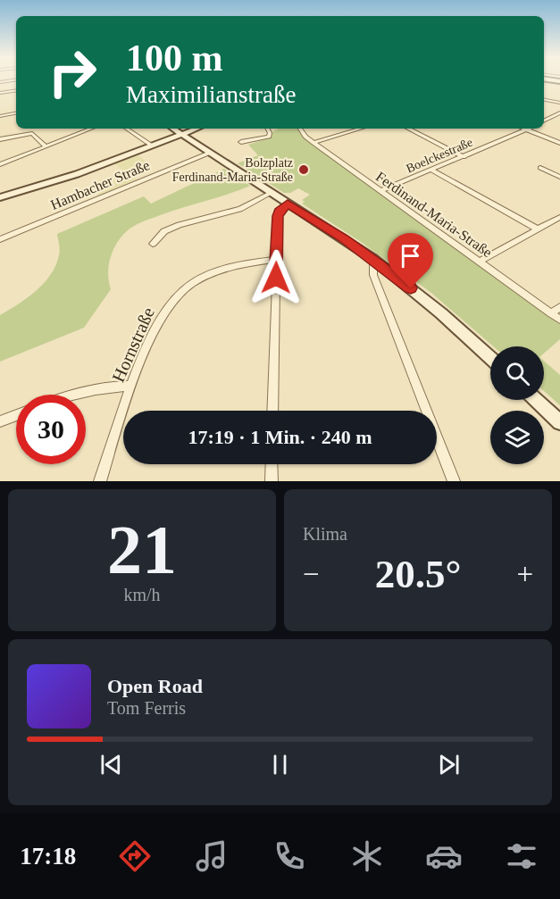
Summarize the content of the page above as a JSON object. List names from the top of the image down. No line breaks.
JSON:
{"streets":{"street":["Boelckestraße","Hambacher Straße","Ferdinand-Maria-Straße","Hornstraße"]},"crossings":[["Boelckestraße","Ferdinand-Maria-Straße"]],"places":["Bolzplatz Ferdinand-Maria-Straße"],"page":{"turn":["100 m","Maximilianstraße"],"limit":"30","trip":"17:19 · 1 Min. · 240 m","tile":[["21","km/h"],"Klima"],"heat":["−","20.5°","+"],"song":["Open Road","Tom Ferris"],"tabs":"17:18"}}
